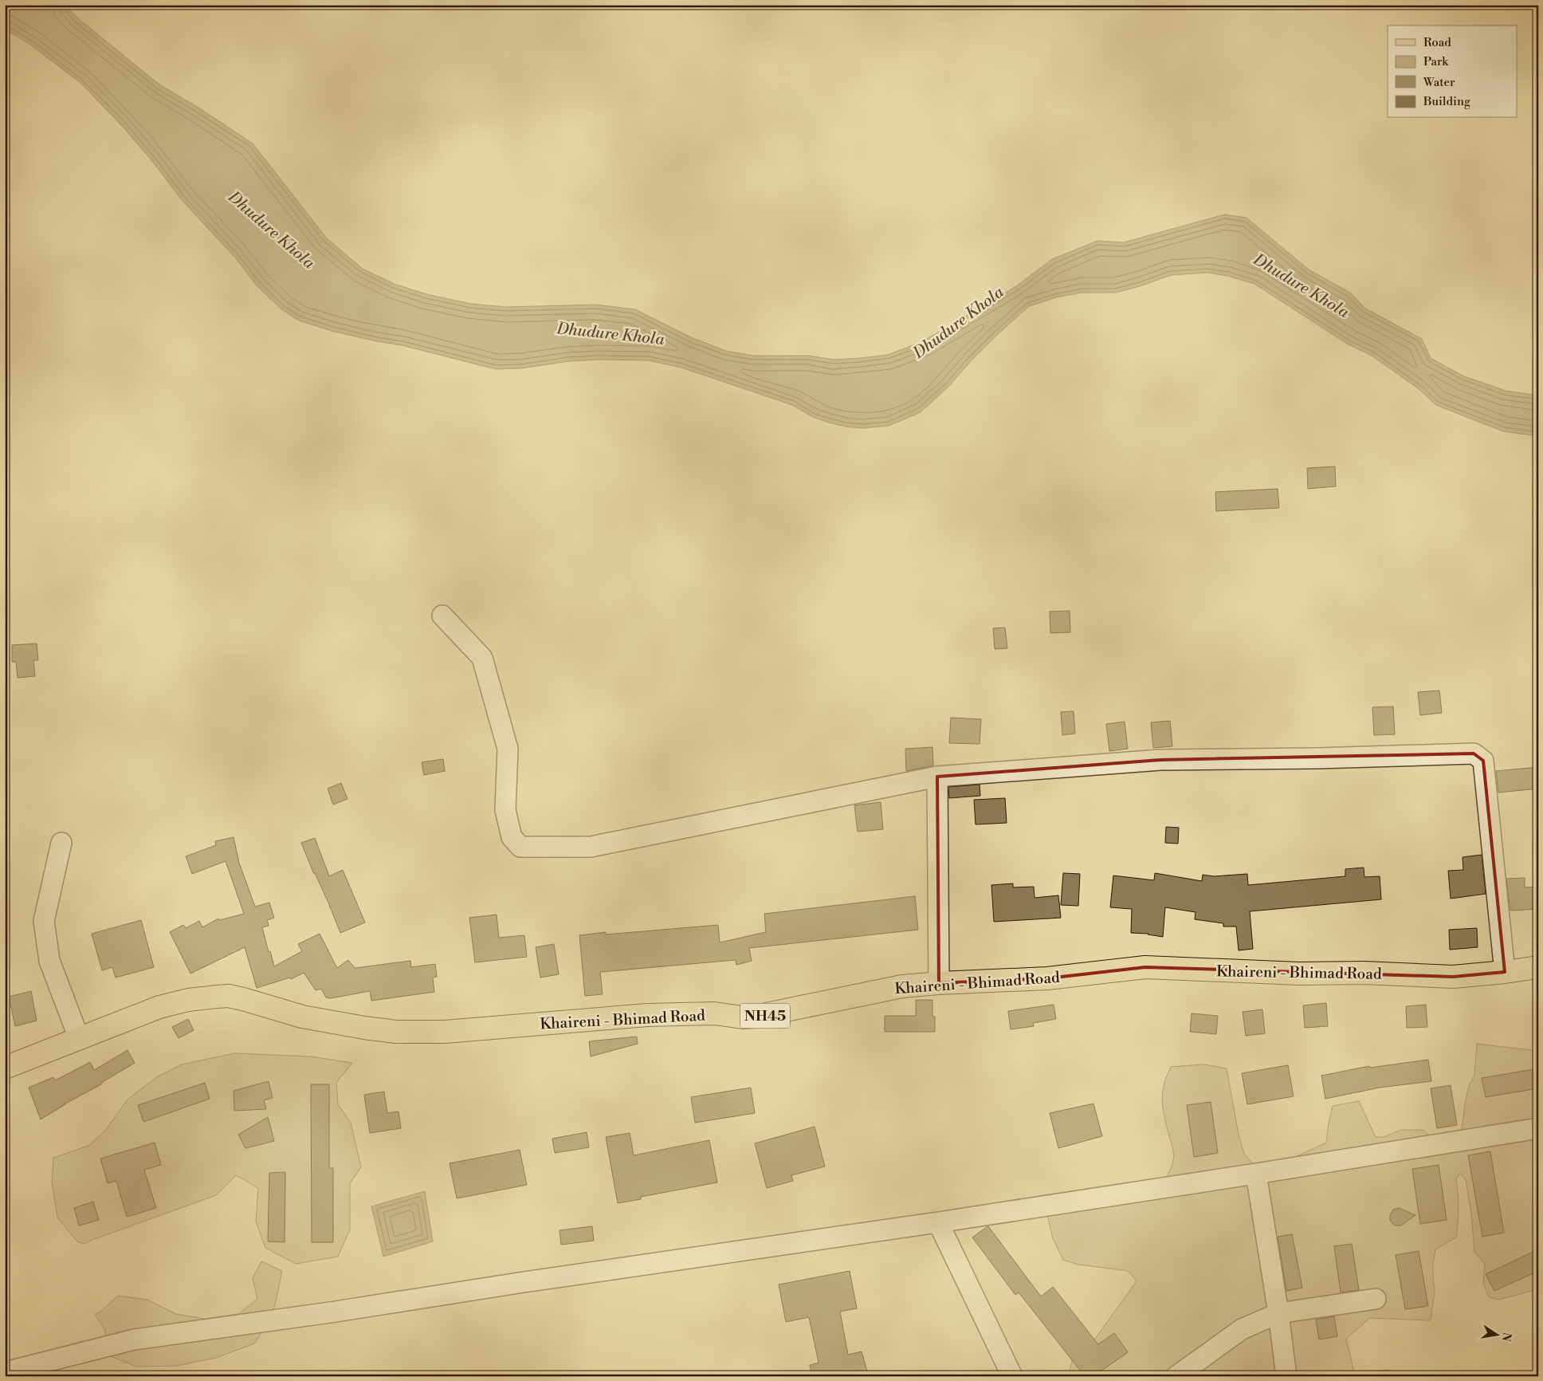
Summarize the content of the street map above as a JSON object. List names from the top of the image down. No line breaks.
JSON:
{"streets":{"main road":["Khaireni - Bhimad Road","NH45"]},"water":["Dhudure Khola"],"legend":["Road","Park","Water","Building"],"north":"right"}
